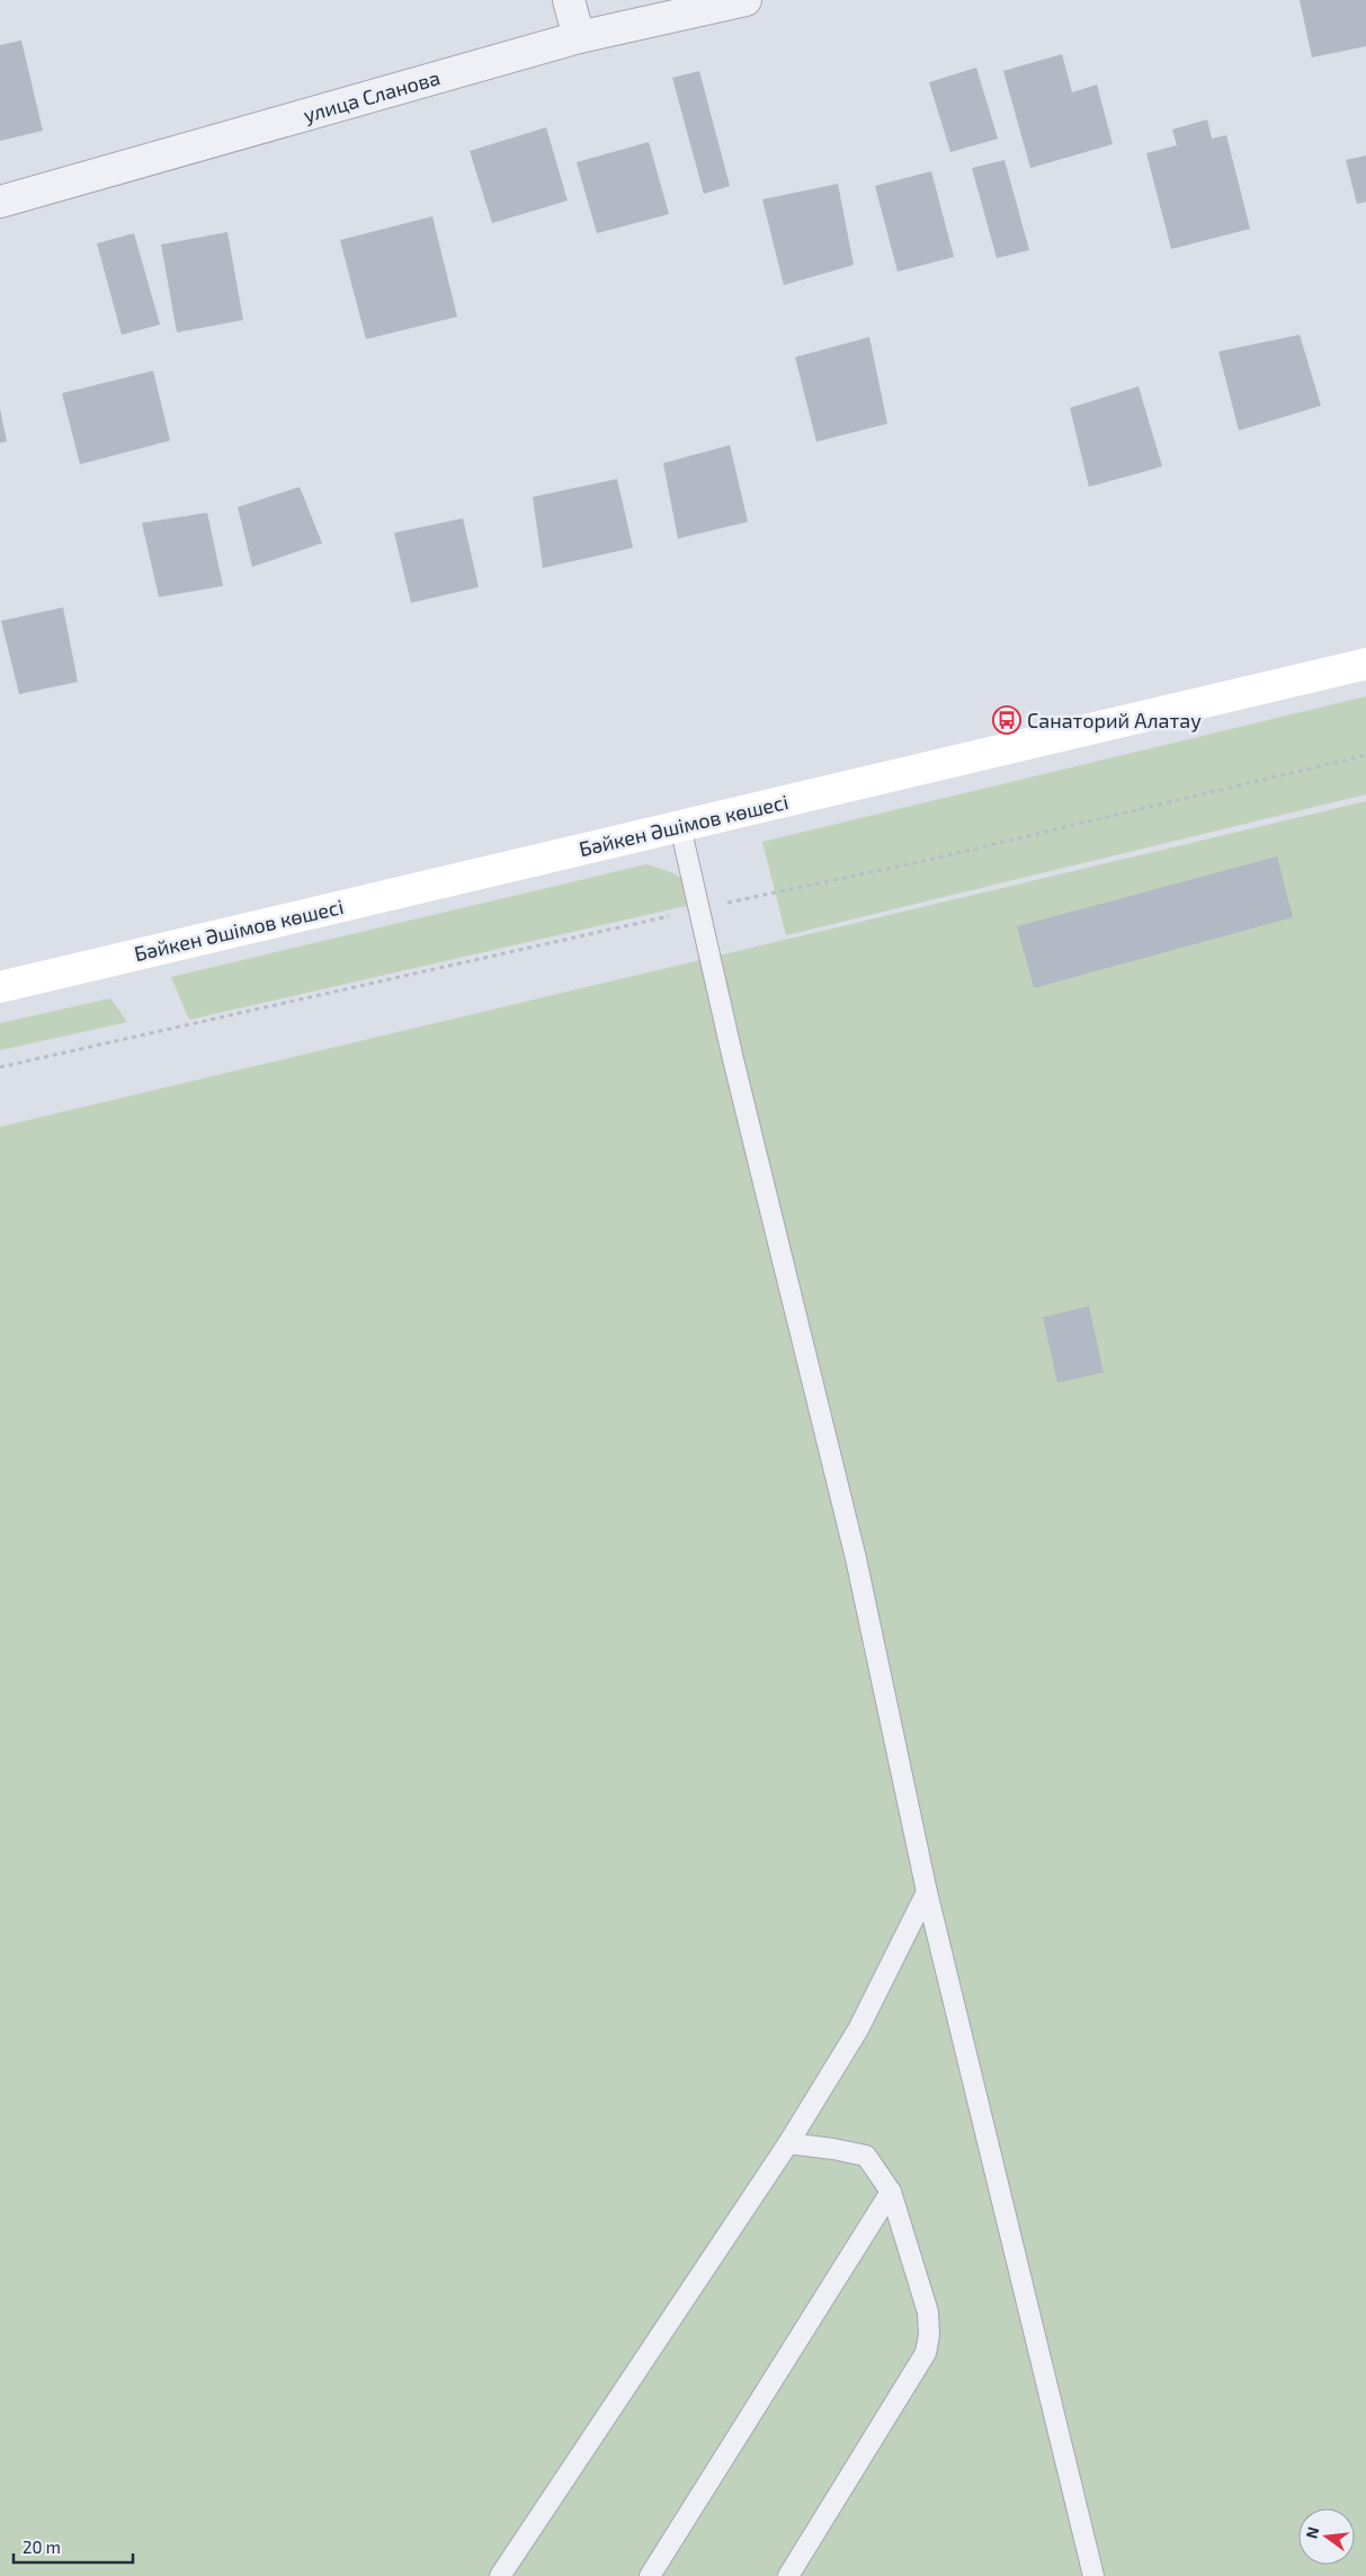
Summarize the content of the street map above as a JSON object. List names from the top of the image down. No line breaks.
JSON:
{"streets":{"main road":["Бәйкен Әшімов көшесі"],"street":["улица Сланова"]},"places":{"bus stop":["Санаторий Алатау"]},"scale_bar":"20 m","north":"left"}
